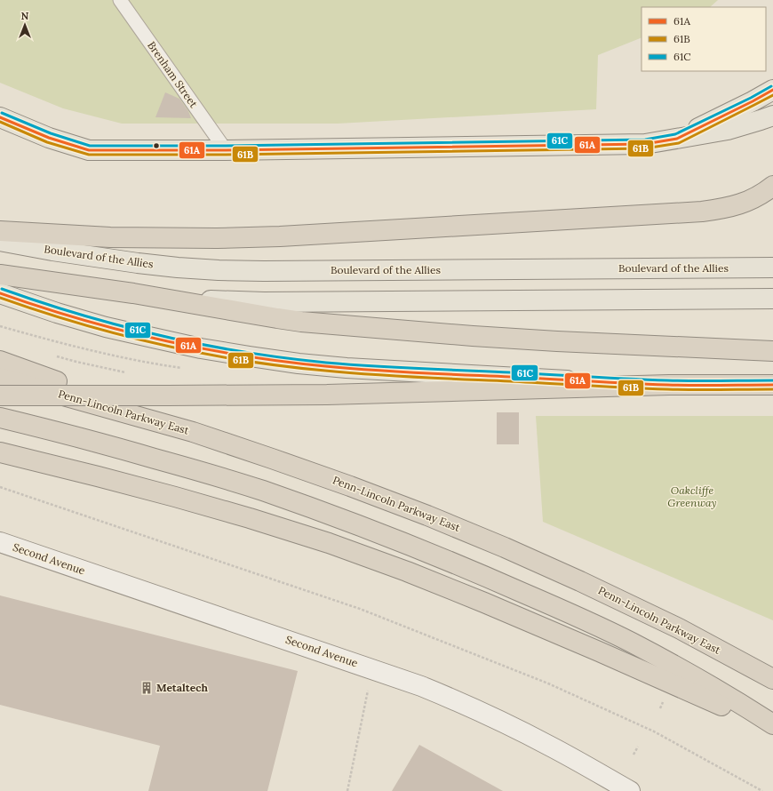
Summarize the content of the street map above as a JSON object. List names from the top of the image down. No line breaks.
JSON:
{"streets":{"highway":["Penn-Lincoln Parkway East"],"main road":["Boulevard of the Allies","Second Avenue"],"lane":["Brenham Street"]},"parks":["Oakcliffe Greenway"],"places":{"building":["Metaltech"]},"lines":["transit line 61C","transit line 61A","transit line 61B"],"legend":["61A","61B","61C"],"north":"top"}
